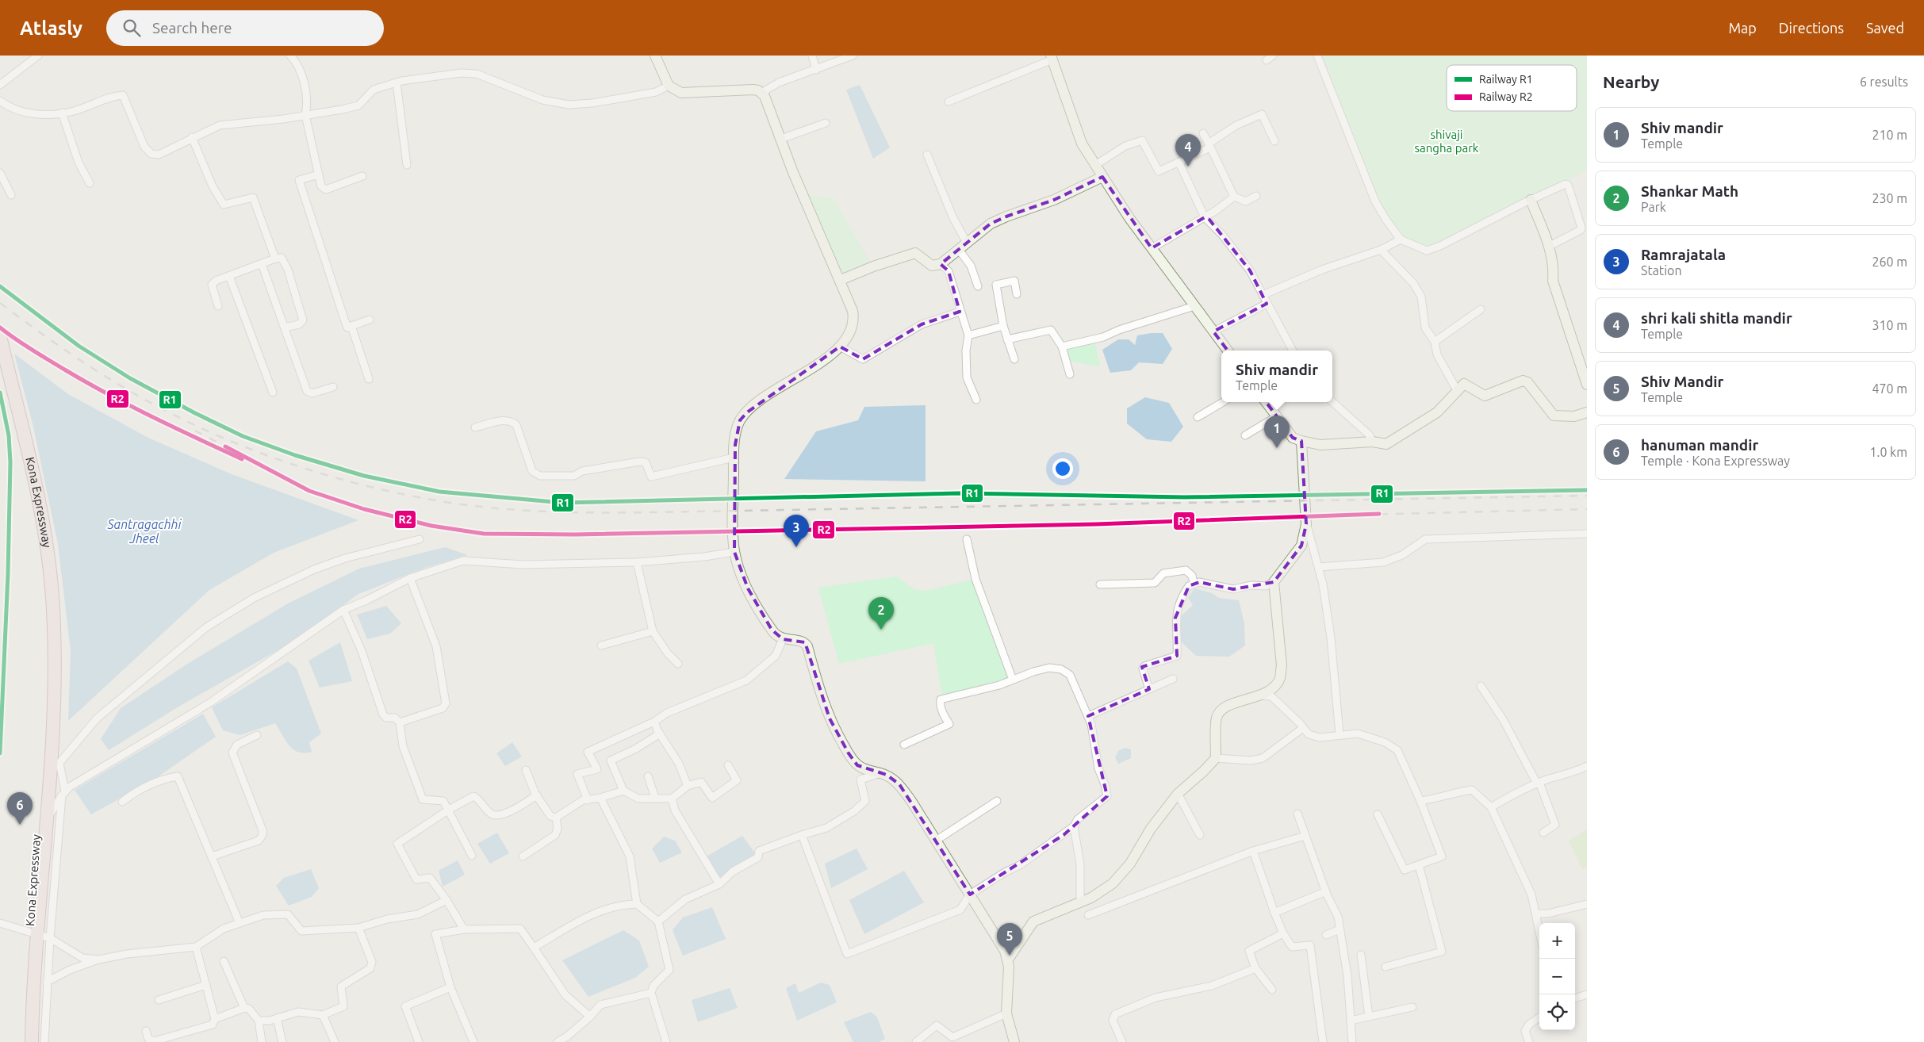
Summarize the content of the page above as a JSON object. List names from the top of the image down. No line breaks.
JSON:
{"streets":{"highway":["Kona Expressway"]},"water":["Santragachhi Jheel"],"parks":["shivaji sangha park"],"lines":["rail line R1","rail line R2"],"legend":["Railway R1","Railway R2"],"page":{"header":"Atlasly","search":"Search here","nav":["Map","Directions","Saved"],"heading":["Nearby","6 results"],"list":[{"mark":"1","name":"Shiv mandir","note":"Temple","value":"210 m"},{"mark":"2","name":"Shankar Math","note":"Park","value":"230 m"},{"mark":"3","name":"Ramrajatala","note":"Station","value":"260 m"},{"mark":"4","name":"shri kali shitla mandir","note":"Temple","value":"310 m"},{"mark":"5","name":"Shiv Mandir","note":"Temple","value":"470 m"},{"mark":"6","name":"hanuman mandir","note":"Temple · Kona Expressway","value":"1.0 km"}],"pins":["4","1","3","2","6","5"],"popup":["Shiv mandir","Temple"],"map_buttons":["+","−"]}}
